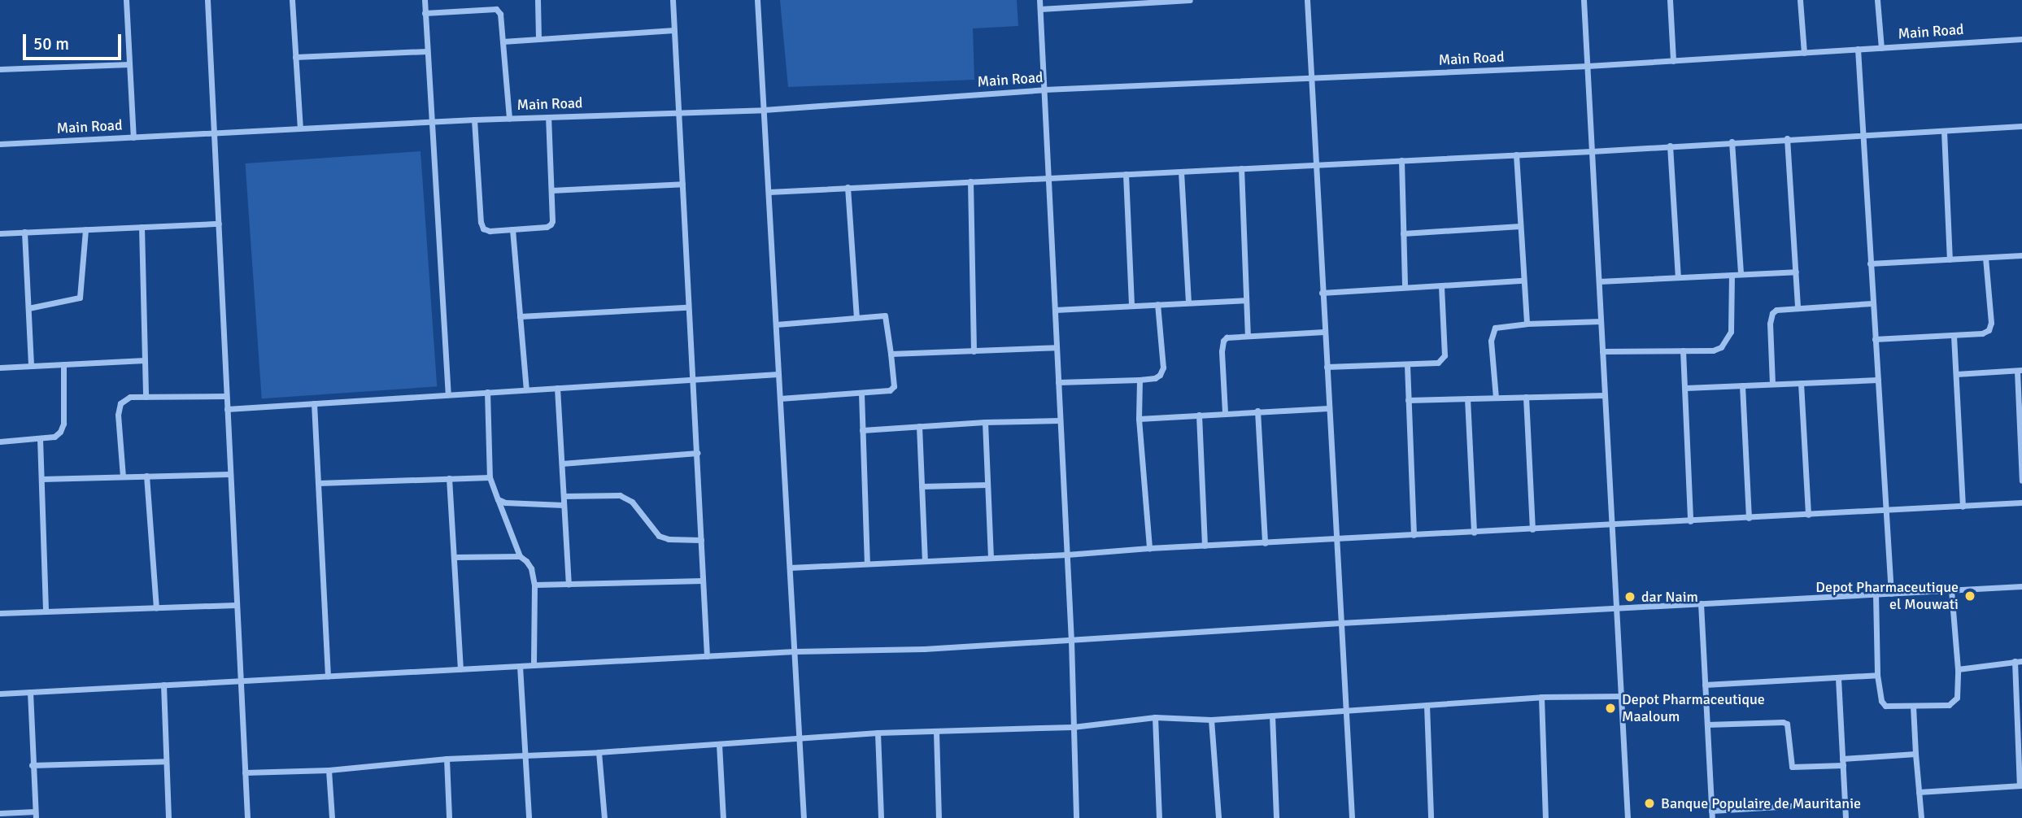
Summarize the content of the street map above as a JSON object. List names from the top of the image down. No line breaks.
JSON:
{"streets":{"street":["Main Road"]},"places":["Depot Pharmaceutique el Mouwati","dar Naim","Depot Pharmaceutique Maaloum","Banque Populaire de Mauritanie"],"scale_bar":"50 m"}
